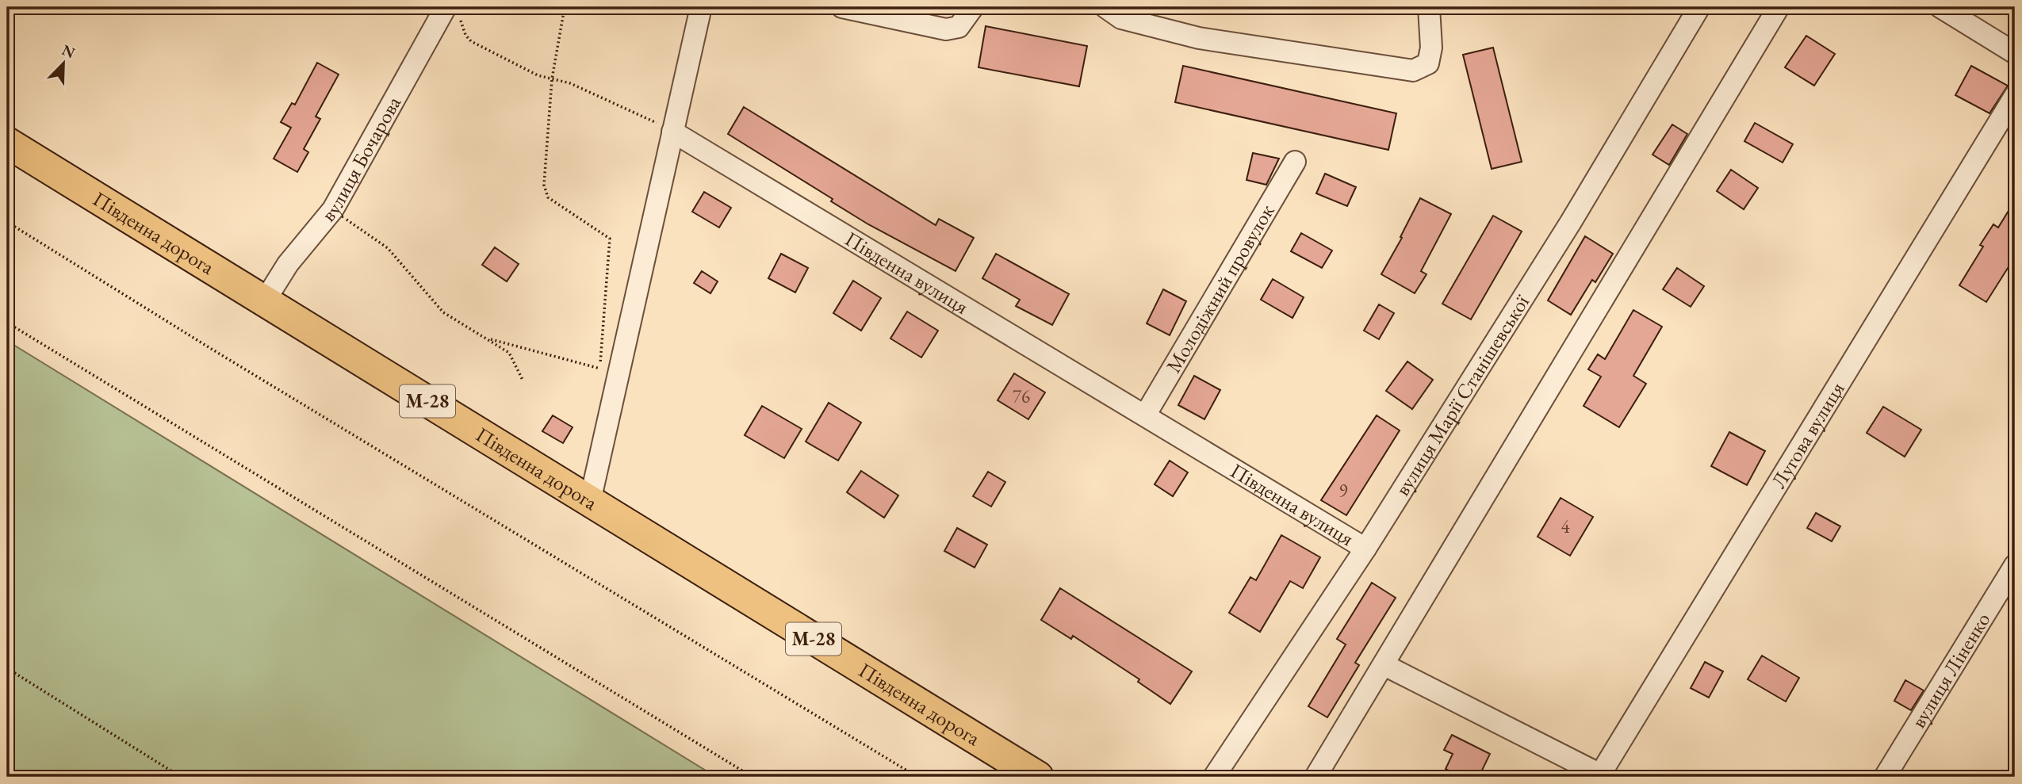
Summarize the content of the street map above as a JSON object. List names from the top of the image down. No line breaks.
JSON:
{"streets":{"highway":["Південна дорога","М-28"],"street":["вулиця Бочарова","Південна вулиця","Молодіжний провулок","вулиця Марії Станішевської","Лугова вулиця","вулиця Ліненко"]},"crossings":[["вулиця Бочарова","Південна дорога"],["Південна вулиця","Молодіжний провулок"],["Південна вулиця","вулиця Марії Станішевської"]],"house_numbers":["76","9","4"],"north":"top right"}
